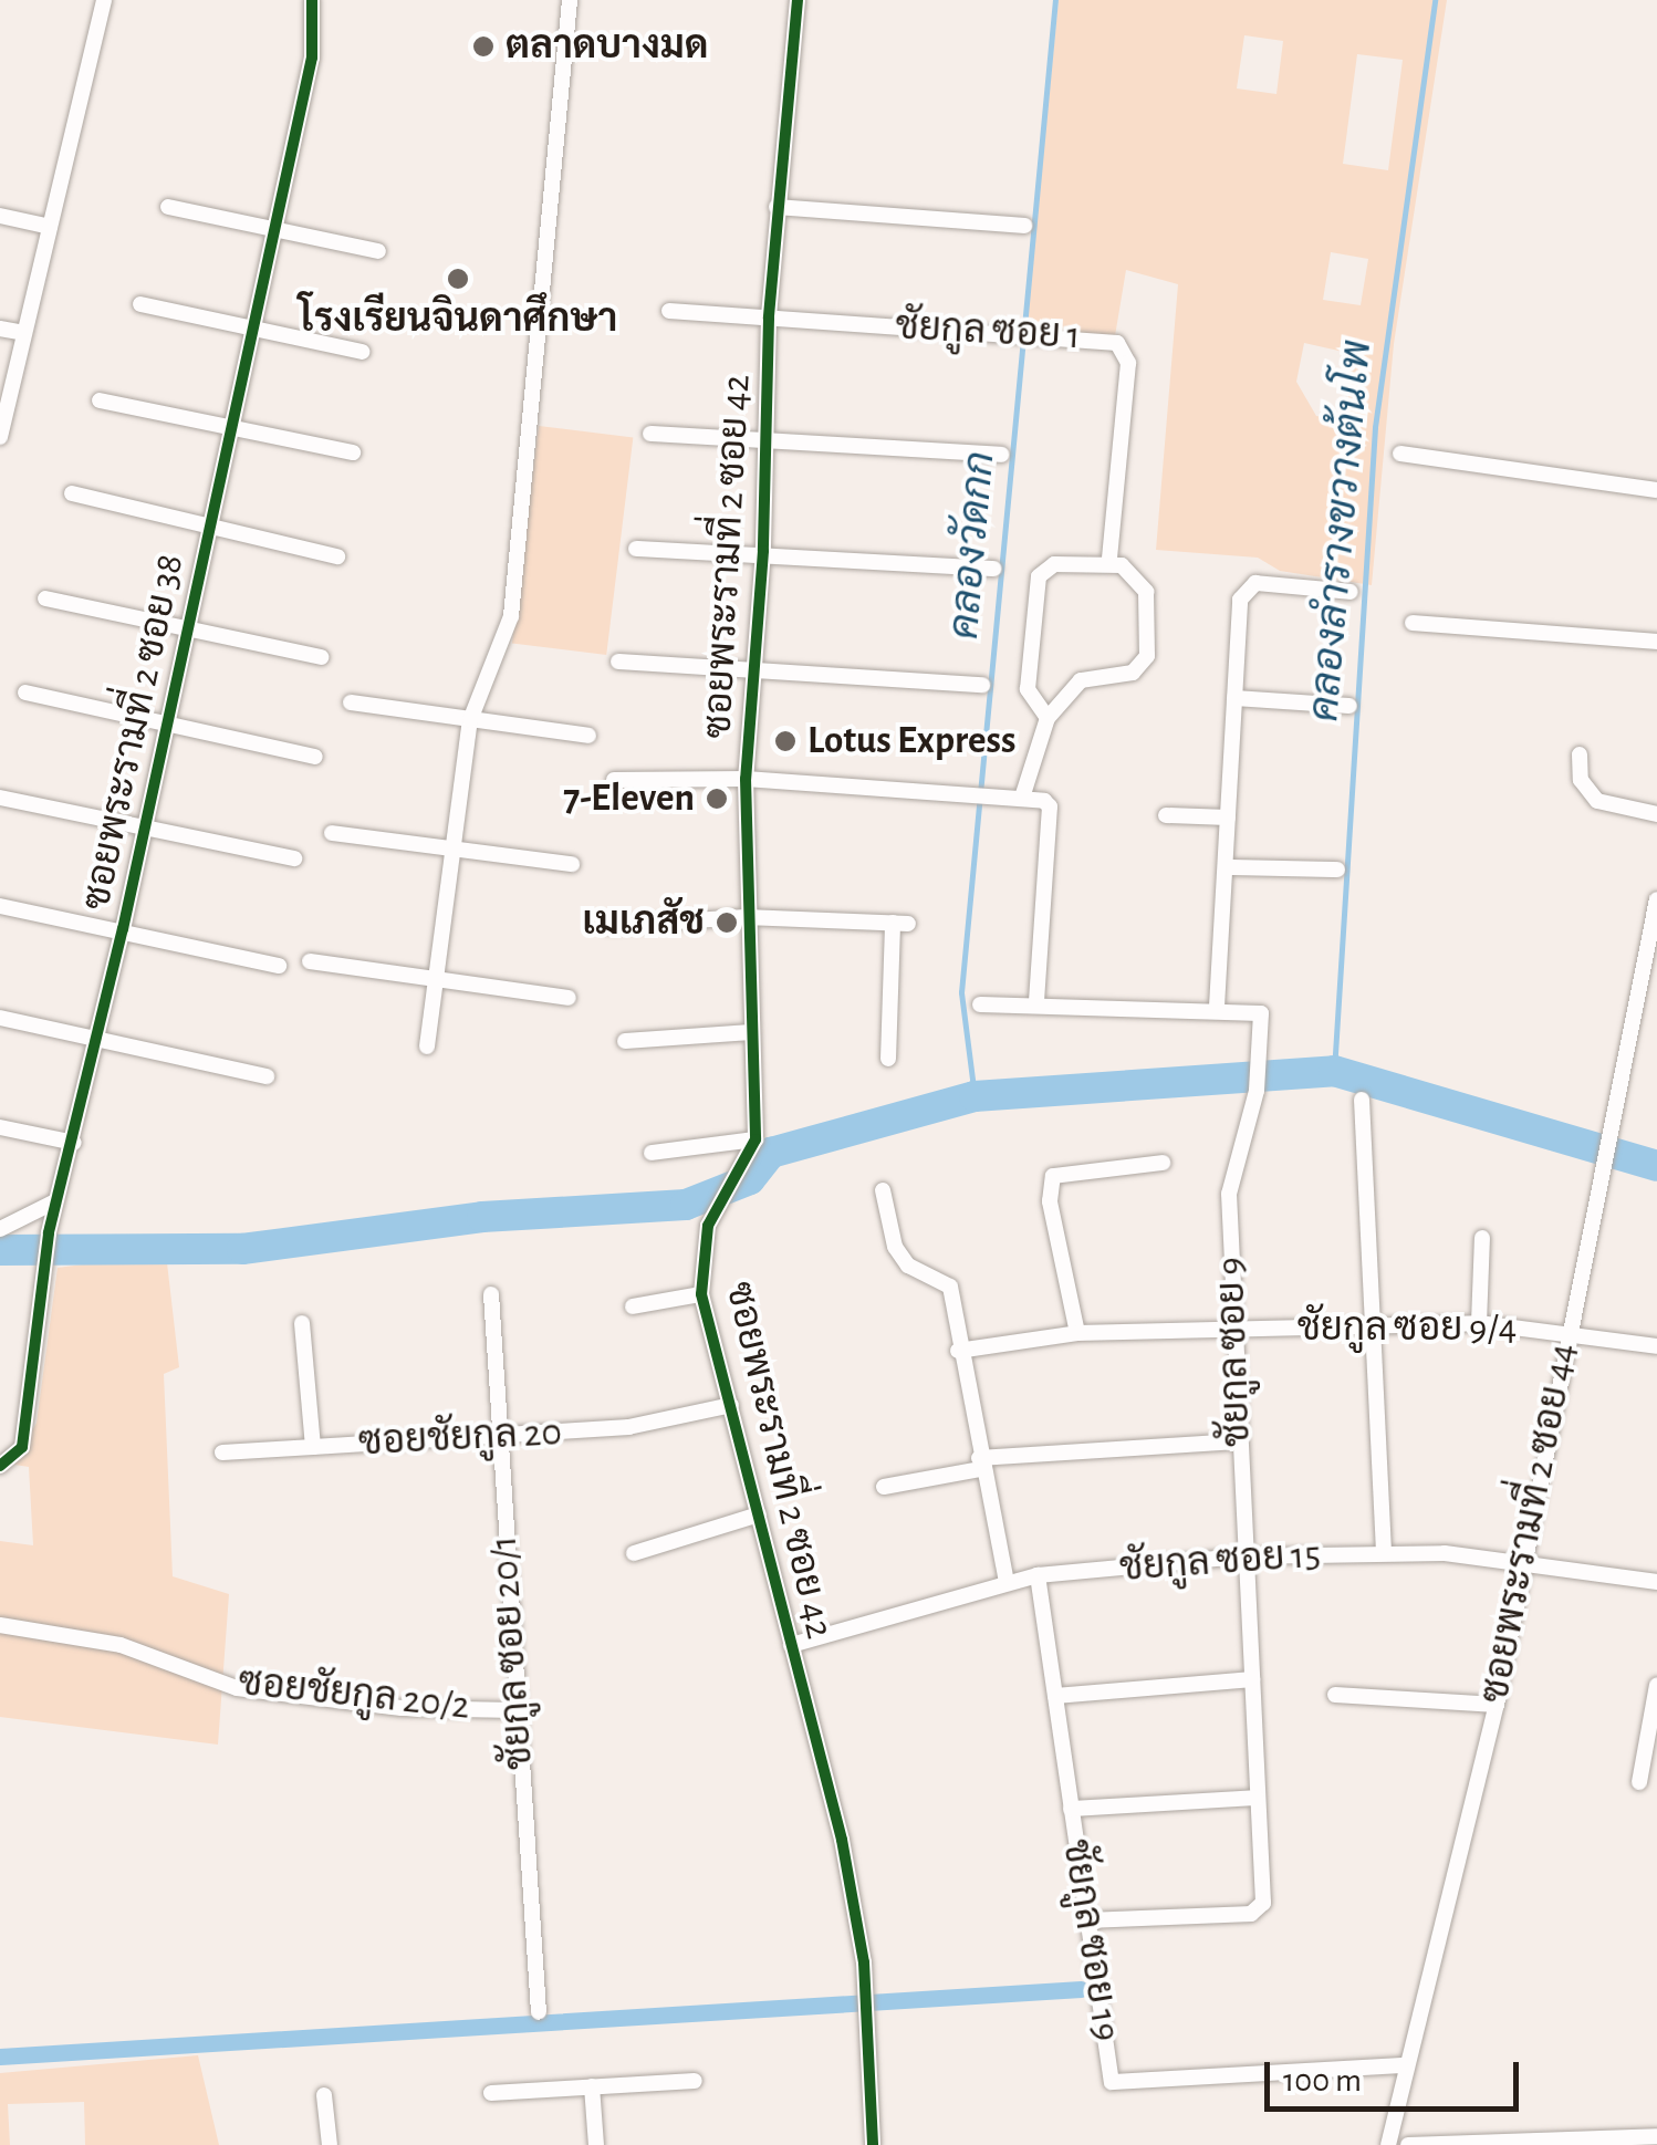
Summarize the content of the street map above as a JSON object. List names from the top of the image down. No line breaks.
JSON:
{"streets":{"street":["ชัยกูล ซอย 1","ซอยพระรามที่ 2 ซอย 42","ซอยพระรามที่ 2 ซอย 38","ชัยกูล ซอย 9/4","ชัยกูล ซอย 9","ซอยชัยกูล 20","ซอยพระรามที่ 2 ซอย 44","ชัยกูล ซอย 15","ชัยกูล ซอย 20/1","ซอยชัยกูล 20/2","ชัยกูล ซอย 19"]},"crossings":[["ชัยกูล ซอย 1","ซอยพระรามที่ 2 ซอย 42"],["ซอยพระรามที่ 2 ซอย 42","ซอยชัยกูล 20"],["ซอยพระรามที่ 2 ซอย 42","ชัยกูล ซอย 15"],["ชัยกูล ซอย 9/4","ชัยกูล ซอย 9"],["ชัยกูล ซอย 9/4","ซอยพระรามที่ 2 ซอย 44"],["ชัยกูล ซอย 9","ชัยกูล ซอย 15"],["ชัยกูล ซอย 9","ชัยกูล ซอย 19"],["ซอยชัยกูล 20","ชัยกูล ซอย 20/1"],["ซอยพระรามที่ 2 ซอย 44","ชัยกูล ซอย 15"],["ซอยพระรามที่ 2 ซอย 44","ชัยกูล ซอย 19"],["ชัยกูล ซอย 15","ชัยกูล ซอย 19"],["ชัยกูล ซอย 20/1","ซอยชัยกูล 20/2"]],"water":["คลองลำรางขวางต้นโพ","คลองวัดกก"],"places":["ตลาดบางมด","โรงเรียนจินดาศึกษา","Lotus Express","7-Eleven","เมเภสัช"],"scale_bar":"100 m"}
